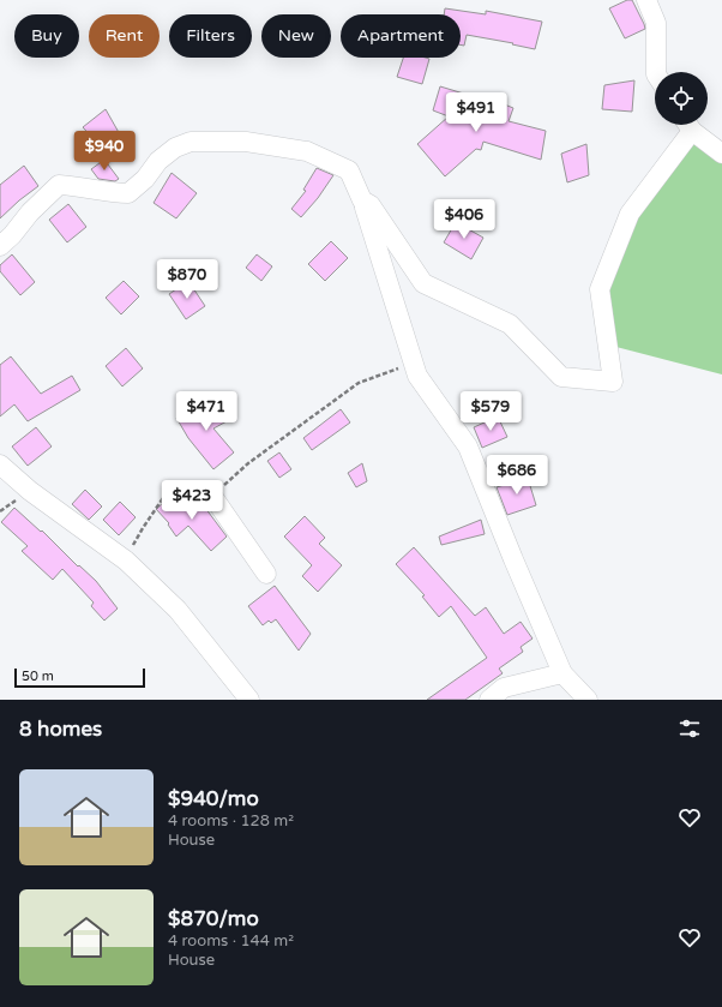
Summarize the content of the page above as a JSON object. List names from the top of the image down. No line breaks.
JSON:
{"scale_bar":"50 m","page":{"chip":["Buy","Rent","Filters","New","Apartment"],"price":["$491","$940","$406","$870","$471","$579","$686","$423"],"scale":"50 m","heading":"8 homes","list":[{"name":"$940/mo","note":"4 rooms · 128 m² · House"},{"name":"$870/mo","note":"4 rooms · 144 m² · House"}]}}
